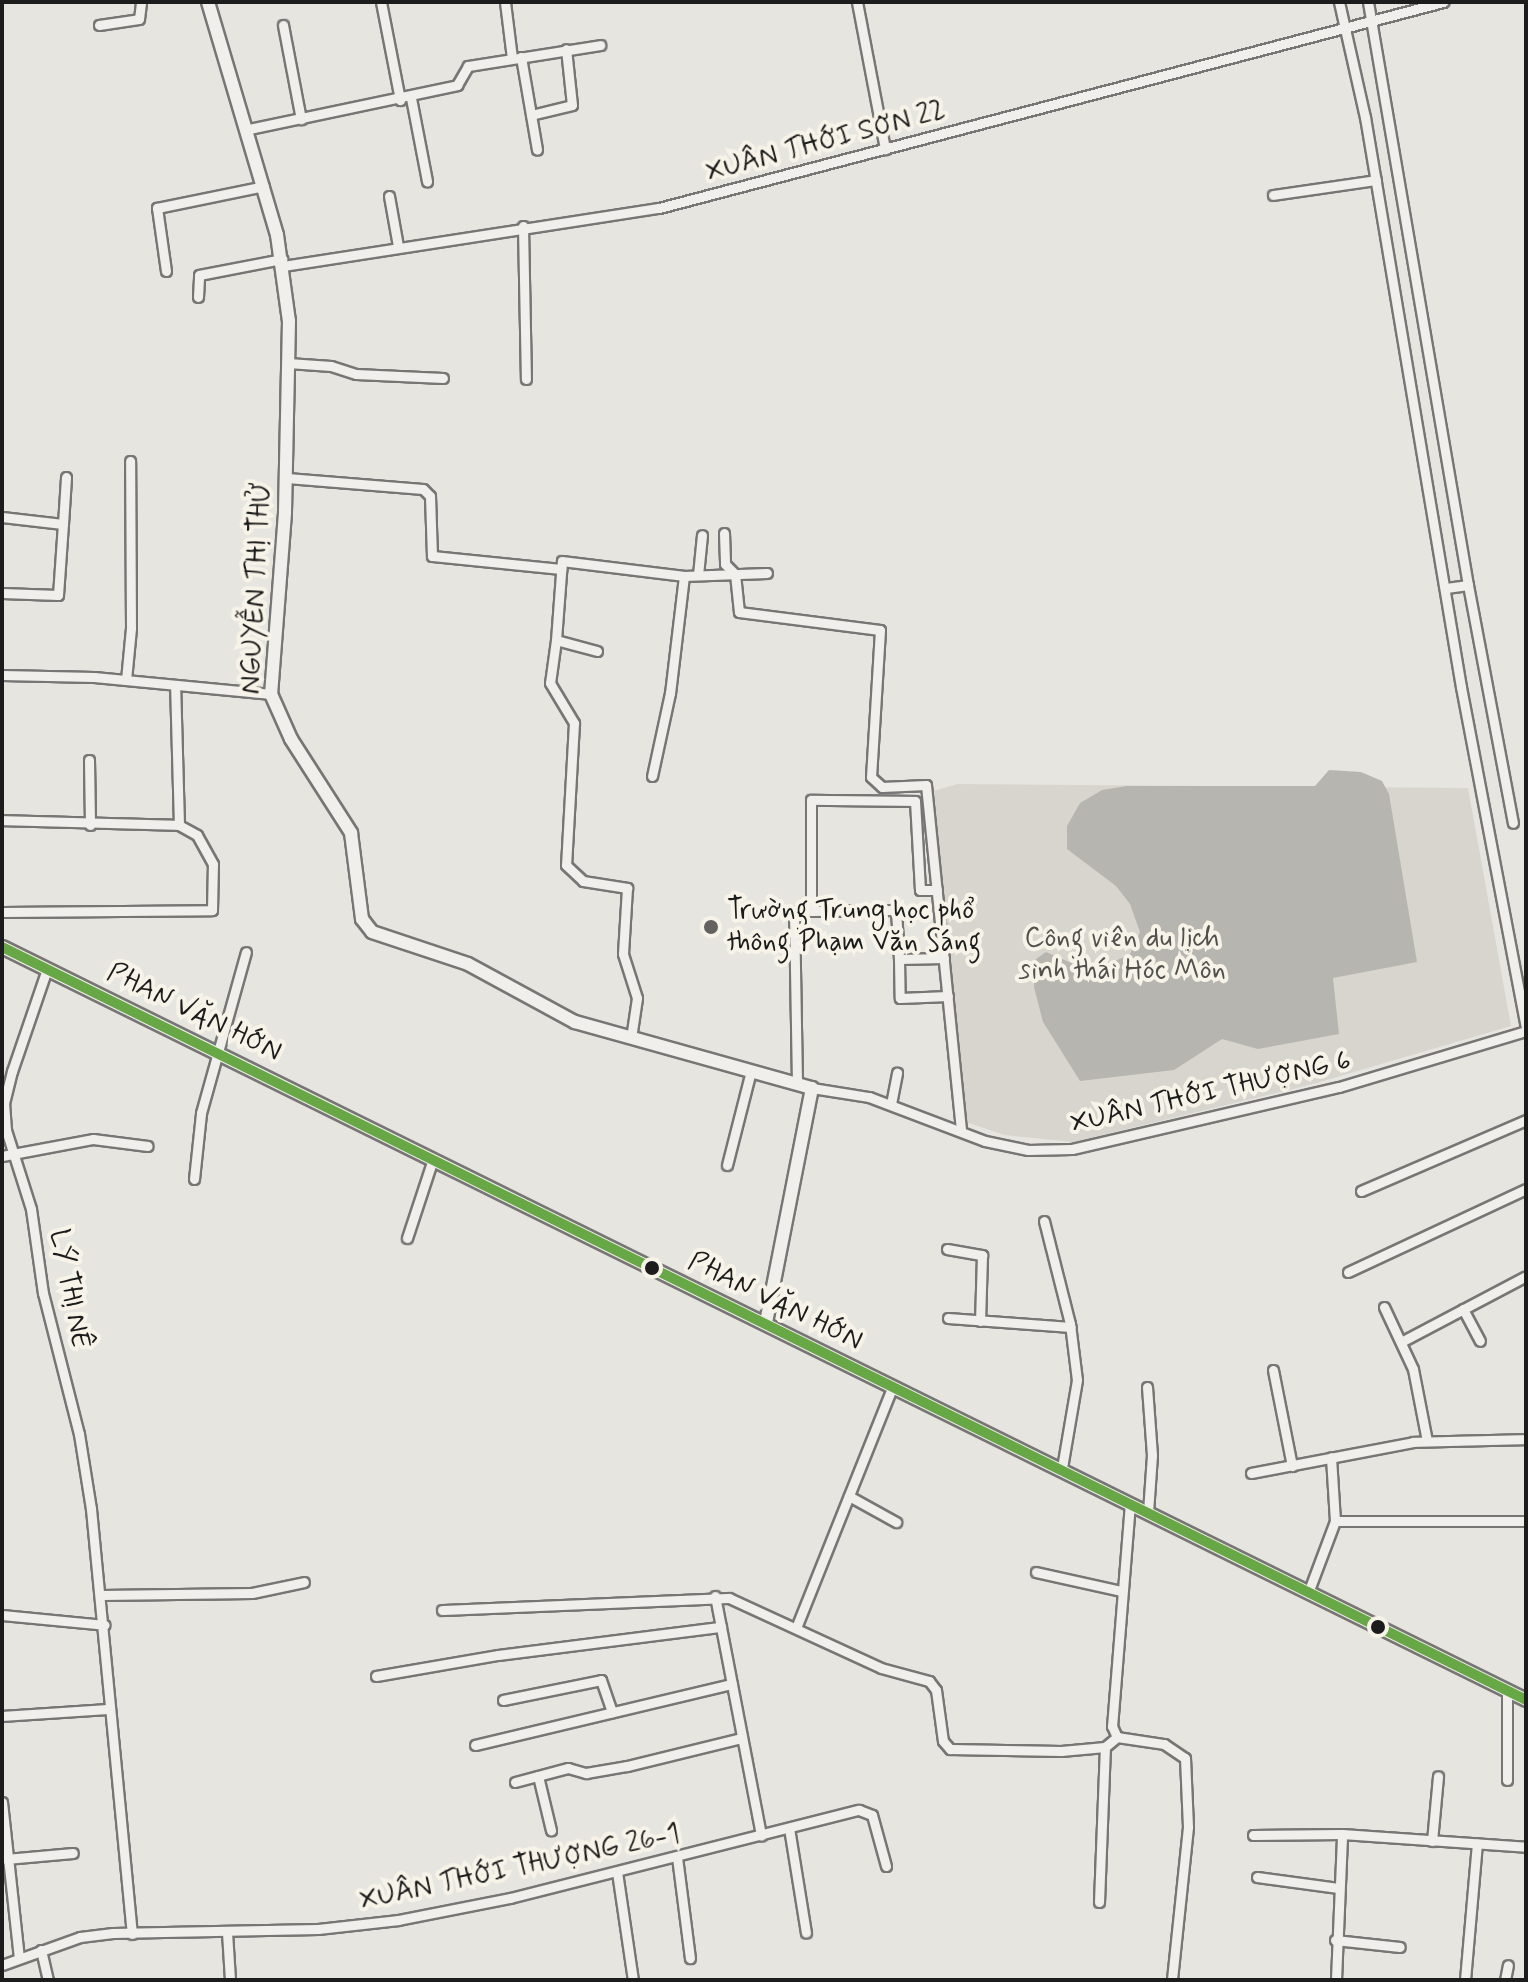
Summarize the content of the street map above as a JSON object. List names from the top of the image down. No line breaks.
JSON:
{"streets":{"main road":["NGUYỄN THỊ THỬ","PHAN VĂN HỚN"],"street":["XUÂN THỚI SƠN 22","XUÂN THỚI THƯỢNG 6","LÝ THỊ NÊ","XUÂN THỚI THƯỢNG 26-1"]},"crossings":[["XUÂN THỚI SƠN 22","NGUYỄN THỊ THỬ"],["NGUYỄN THỊ THỬ","XUÂN THỚI THƯỢNG 6"],["PHAN VĂN HỚN","LÝ THỊ NÊ"],["LÝ THỊ NÊ","XUÂN THỚI THƯỢNG 26-1"]],"parks":["Công viên du lịch sinh thái Hóc Môn"],"places":["Trường Trung học phổ thông Phạm Văn Sáng"]}
